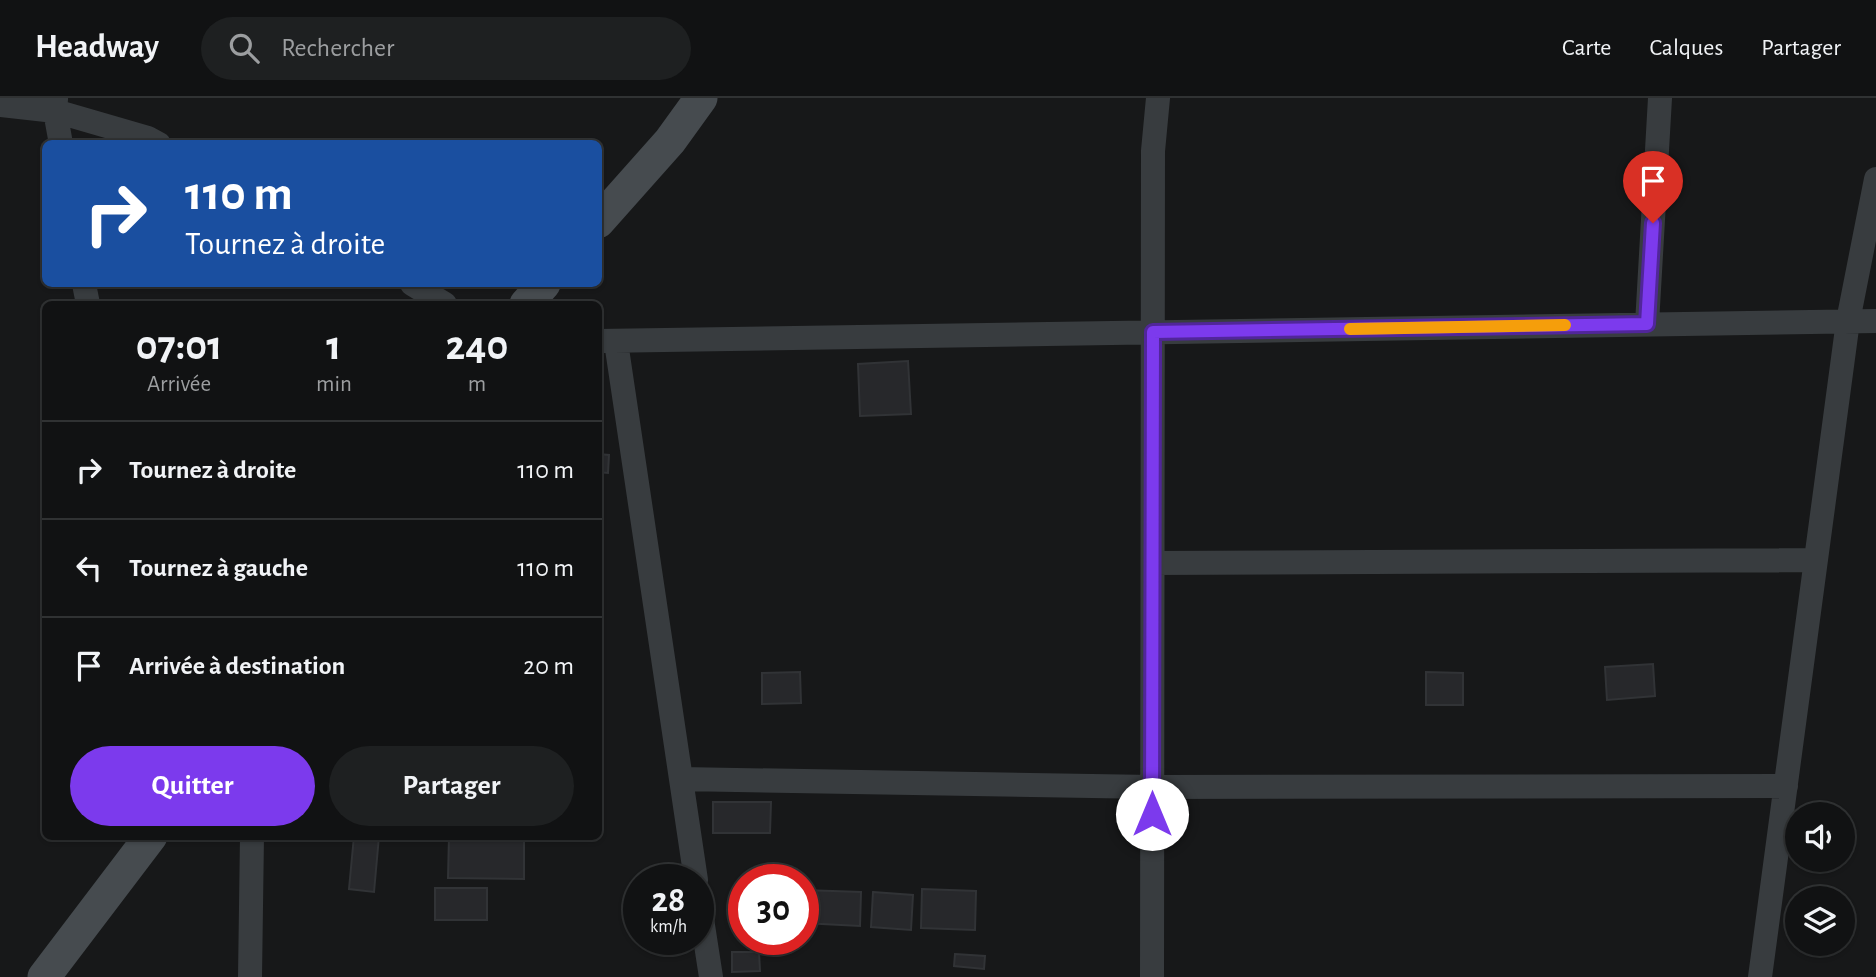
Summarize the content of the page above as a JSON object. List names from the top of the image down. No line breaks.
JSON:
{"page":{"header":"Headway","search":"Rechercher","nav":["Carte","Calques","Partager"],"turn":["110 m","Tournez à droite"],"eta":["07:01","Arrivée","1","min","240","m"],"list":[{"name":"Tournez à droite","value":"110 m"},{"name":"Tournez à gauche","value":"110 m"},{"name":"Arrivée à destination","value":"20 m"}],"buttons":["Quitter","Partager"],"speed":"28 km/h","limit":"30"}}
